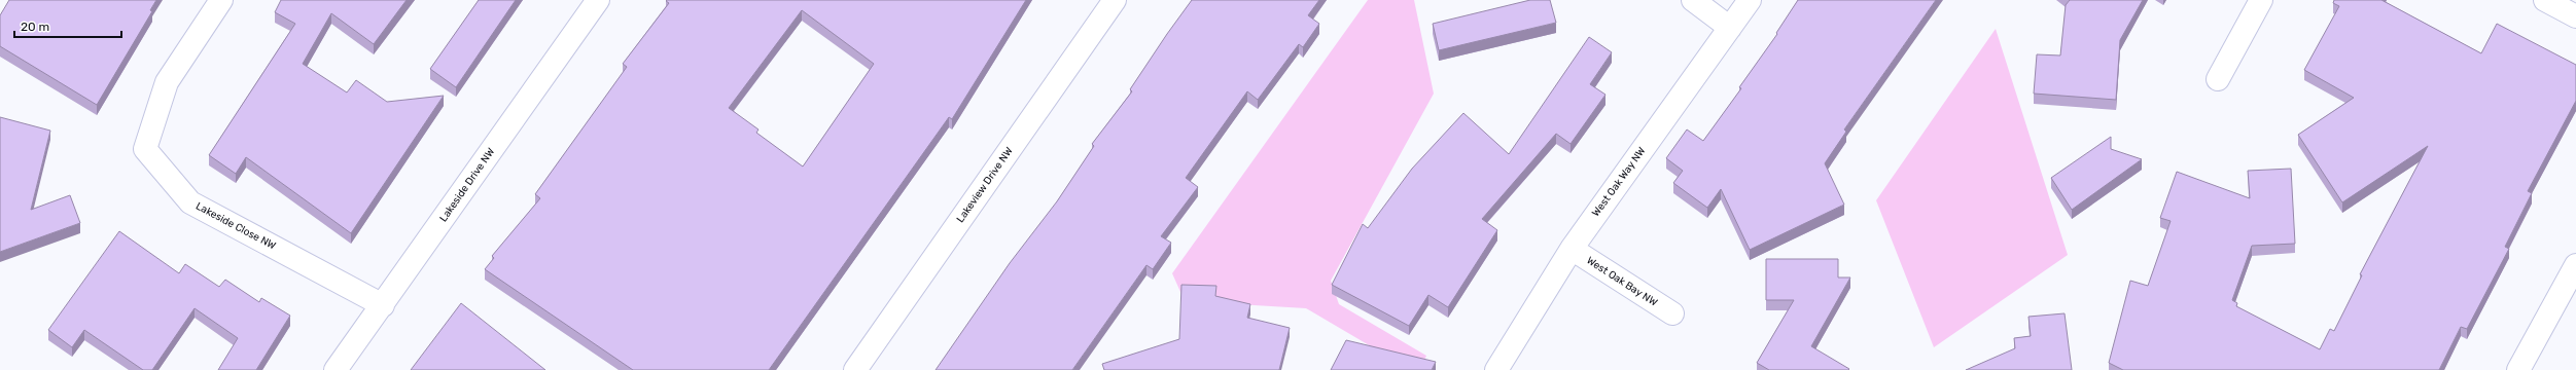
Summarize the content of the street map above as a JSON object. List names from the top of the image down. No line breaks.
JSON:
{"streets":{"street":["West Oak Way NW","Lakeside Drive NW","Lakeview Drive NW","Lakeside Close NW","West Oak Bay NW"]},"crossings":[["West Oak Way NW","West Oak Bay NW"],["Lakeside Drive NW","Lakeside Close NW"]],"scale_bar":"20 m"}
